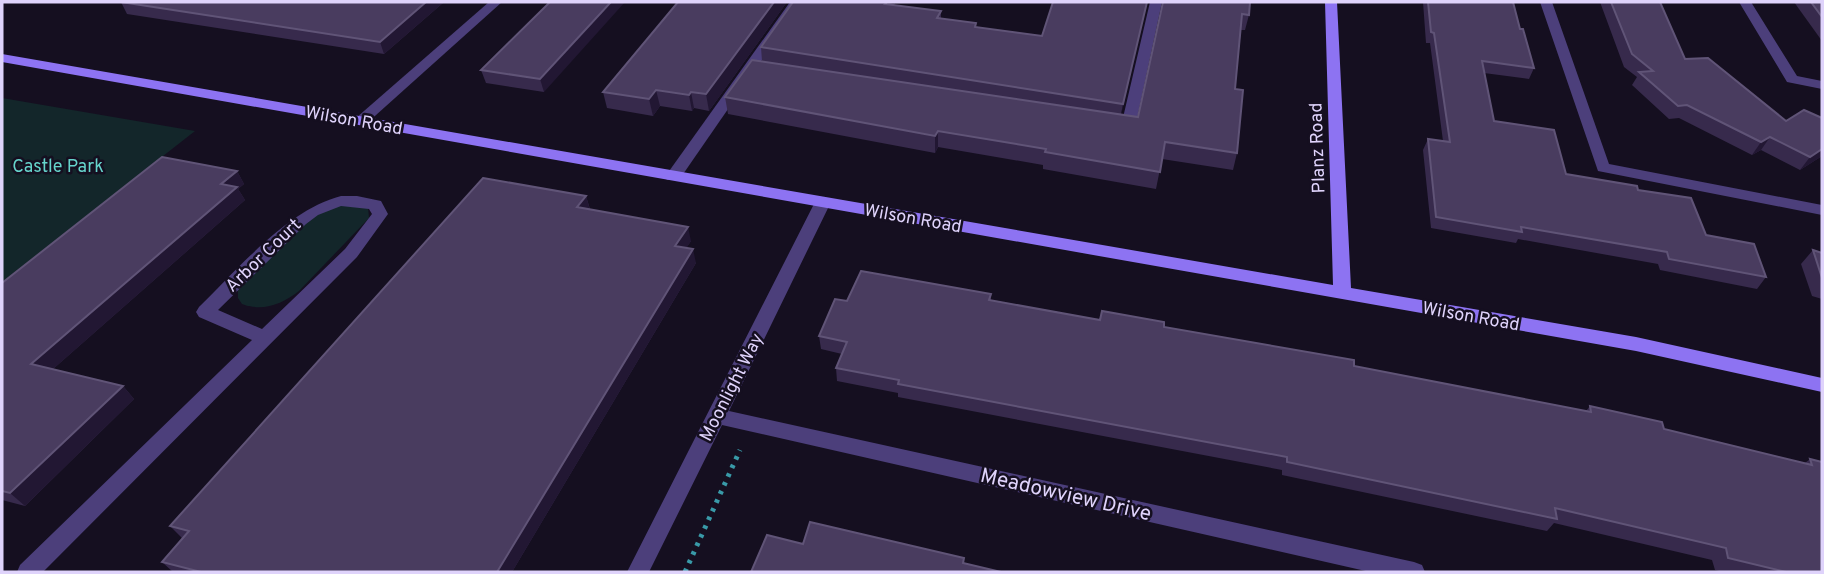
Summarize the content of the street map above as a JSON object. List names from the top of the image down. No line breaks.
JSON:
{"streets":{"street":["Wilson Road","Planz Road","Arbor Court","Moonlight Way","Meadowview Drive"]},"crossings":[["Wilson Road","Planz Road"],["Wilson Road","Moonlight Way"],["Moonlight Way","Meadowview Drive"]],"parks":["Castle Park"]}
